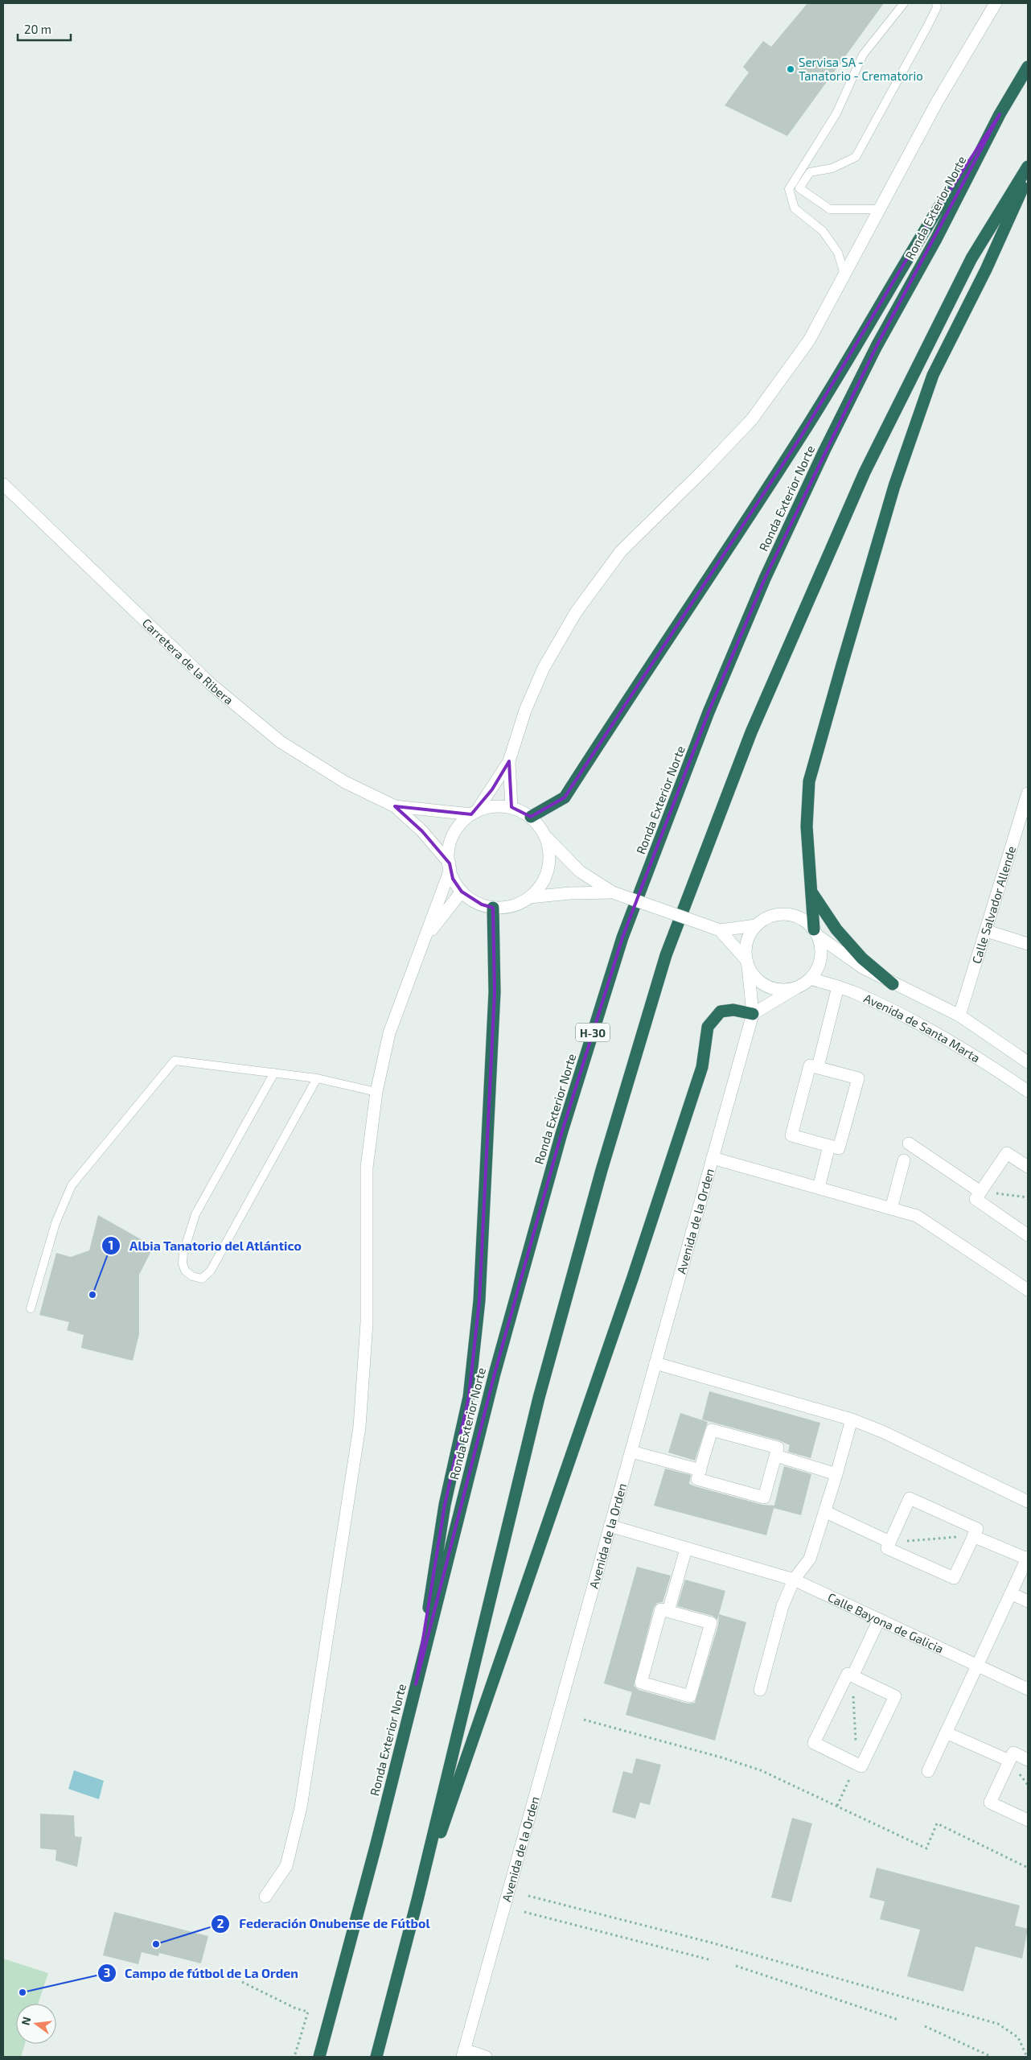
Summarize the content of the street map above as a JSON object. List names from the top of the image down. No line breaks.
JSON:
{"streets":{"highway":["Ronda Exterior Norte","H-30"],"street":["Carretera de la Ribera","Calle Salvador Allende","Avenida de Santa Marta","Avenida de la Orden","Calle Bayona de Galicia"]},"crossings":[["Calle Salvador Allende","Avenida de Santa Marta"],["Avenida de Santa Marta","Avenida de la Orden"],["Avenida de la Orden","Calle Bayona de Galicia"]],"places":["Servisa SA - Tanatorio - Crematorio","Albia Tanatorio del Atlántico","Federación Onubense de Fútbol","Campo de fútbol de La Orden"],"scale_bar":"20 m","north":"left"}
